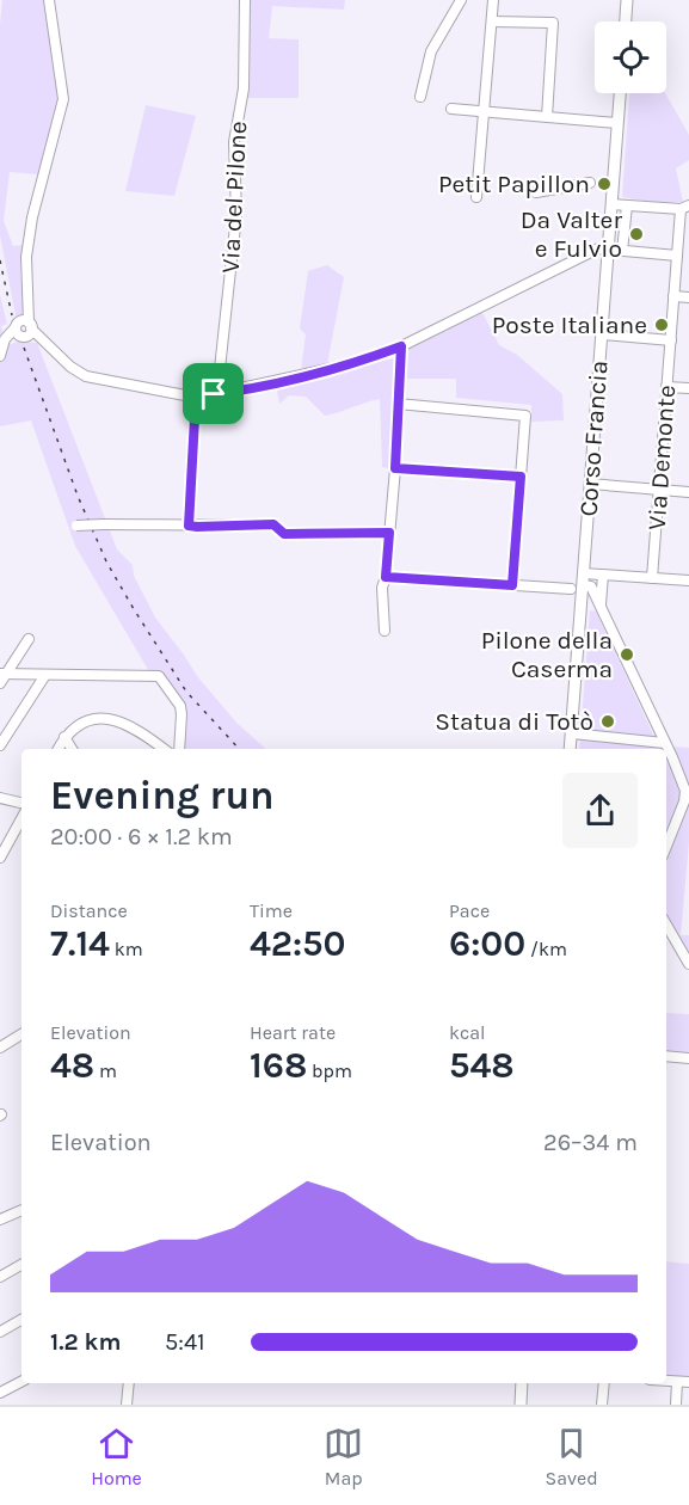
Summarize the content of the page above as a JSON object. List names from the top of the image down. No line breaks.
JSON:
{"streets":{"main road":["Corso Francia"],"street":["Via del Pilone","Via Demonte"]},"places":["Petit Papillon","Da Valter e Fulvio","Poste Italiane","Pilone della Caserma","Statua di Totò"],"page":{"heading":["Evening run","20:00 · 6 × 1.2 km"],"stats":[["Distance","7.14 km"],["Time","42:50"],["Pace","6:00 /km"],["Elevation","48 m"],["Heart rate","168 bpm"],["kcal","548"]],"chart":["Elevation","26–34 m"],"list":[{"name":"1.2 km","note":"5:41"}],"tabs":["Home","Map","Saved"]}}
